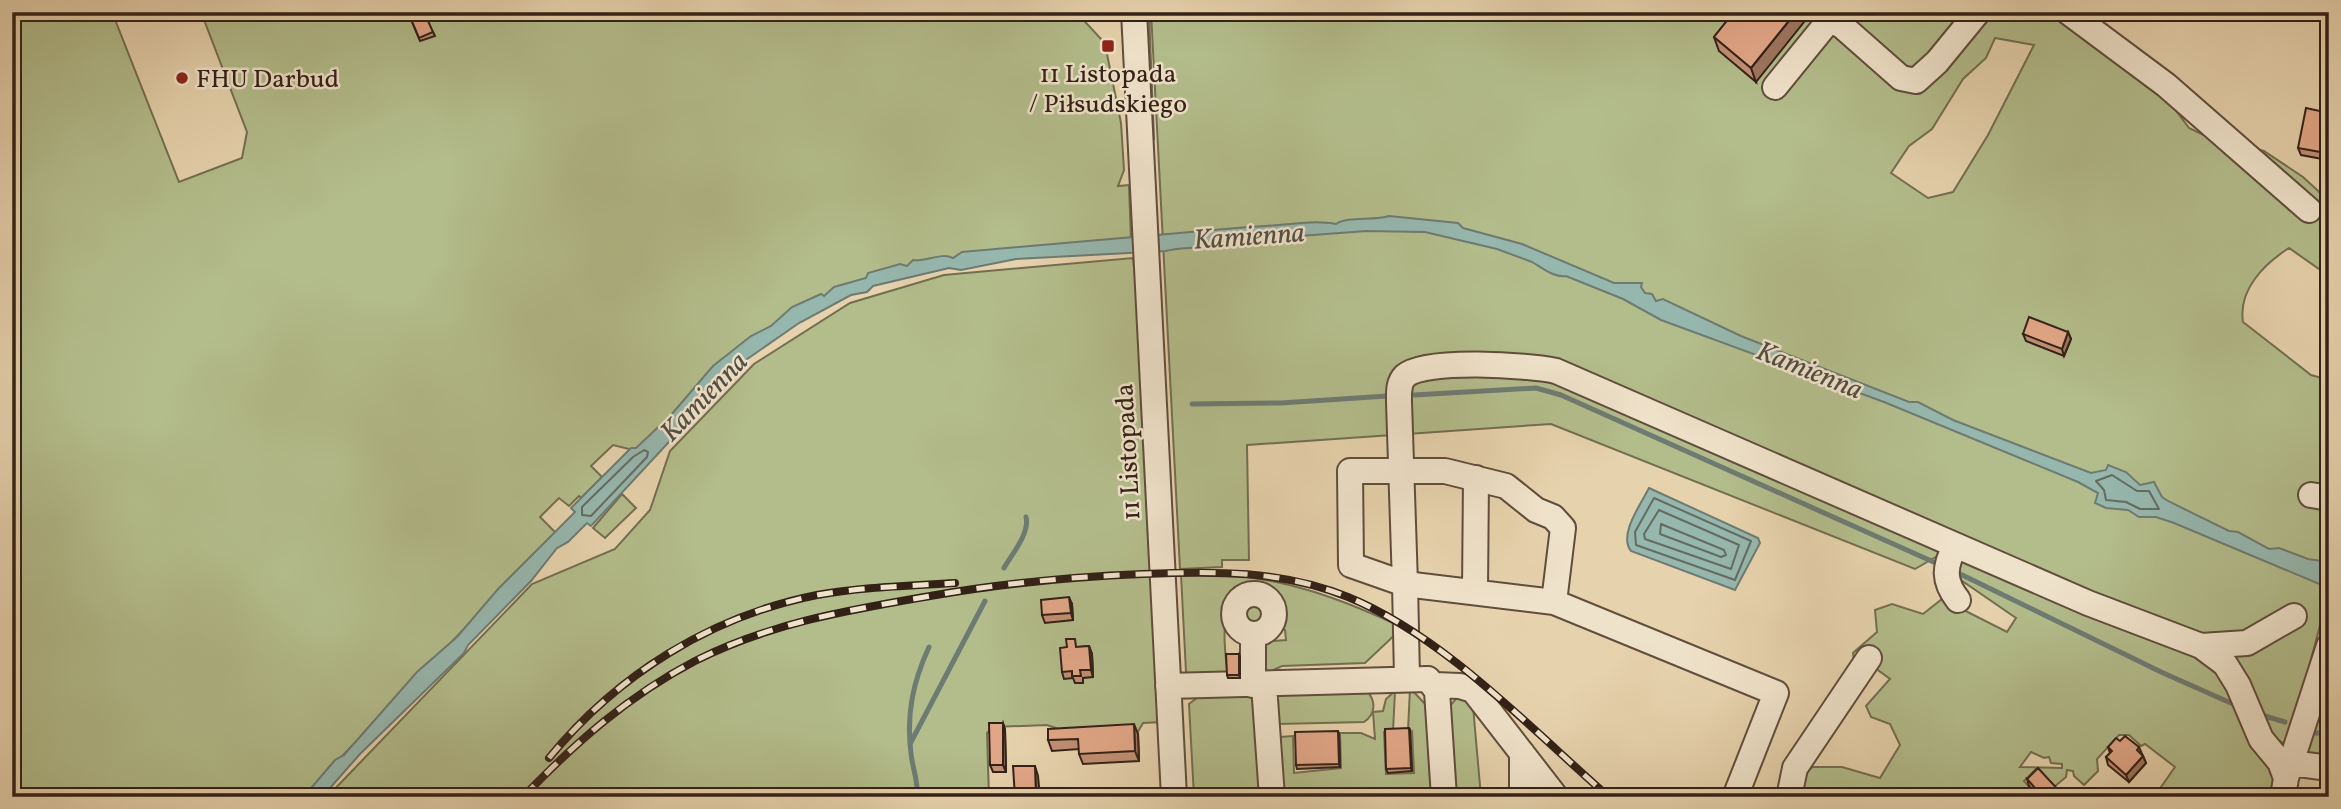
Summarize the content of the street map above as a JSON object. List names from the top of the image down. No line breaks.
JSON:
{"streets":{"street":["11 Listopada"]},"water":["Kamienna"],"places":{"transit":["11 Listopada / Piłsudskiego"],"other":["FHU Darbud"]}}
